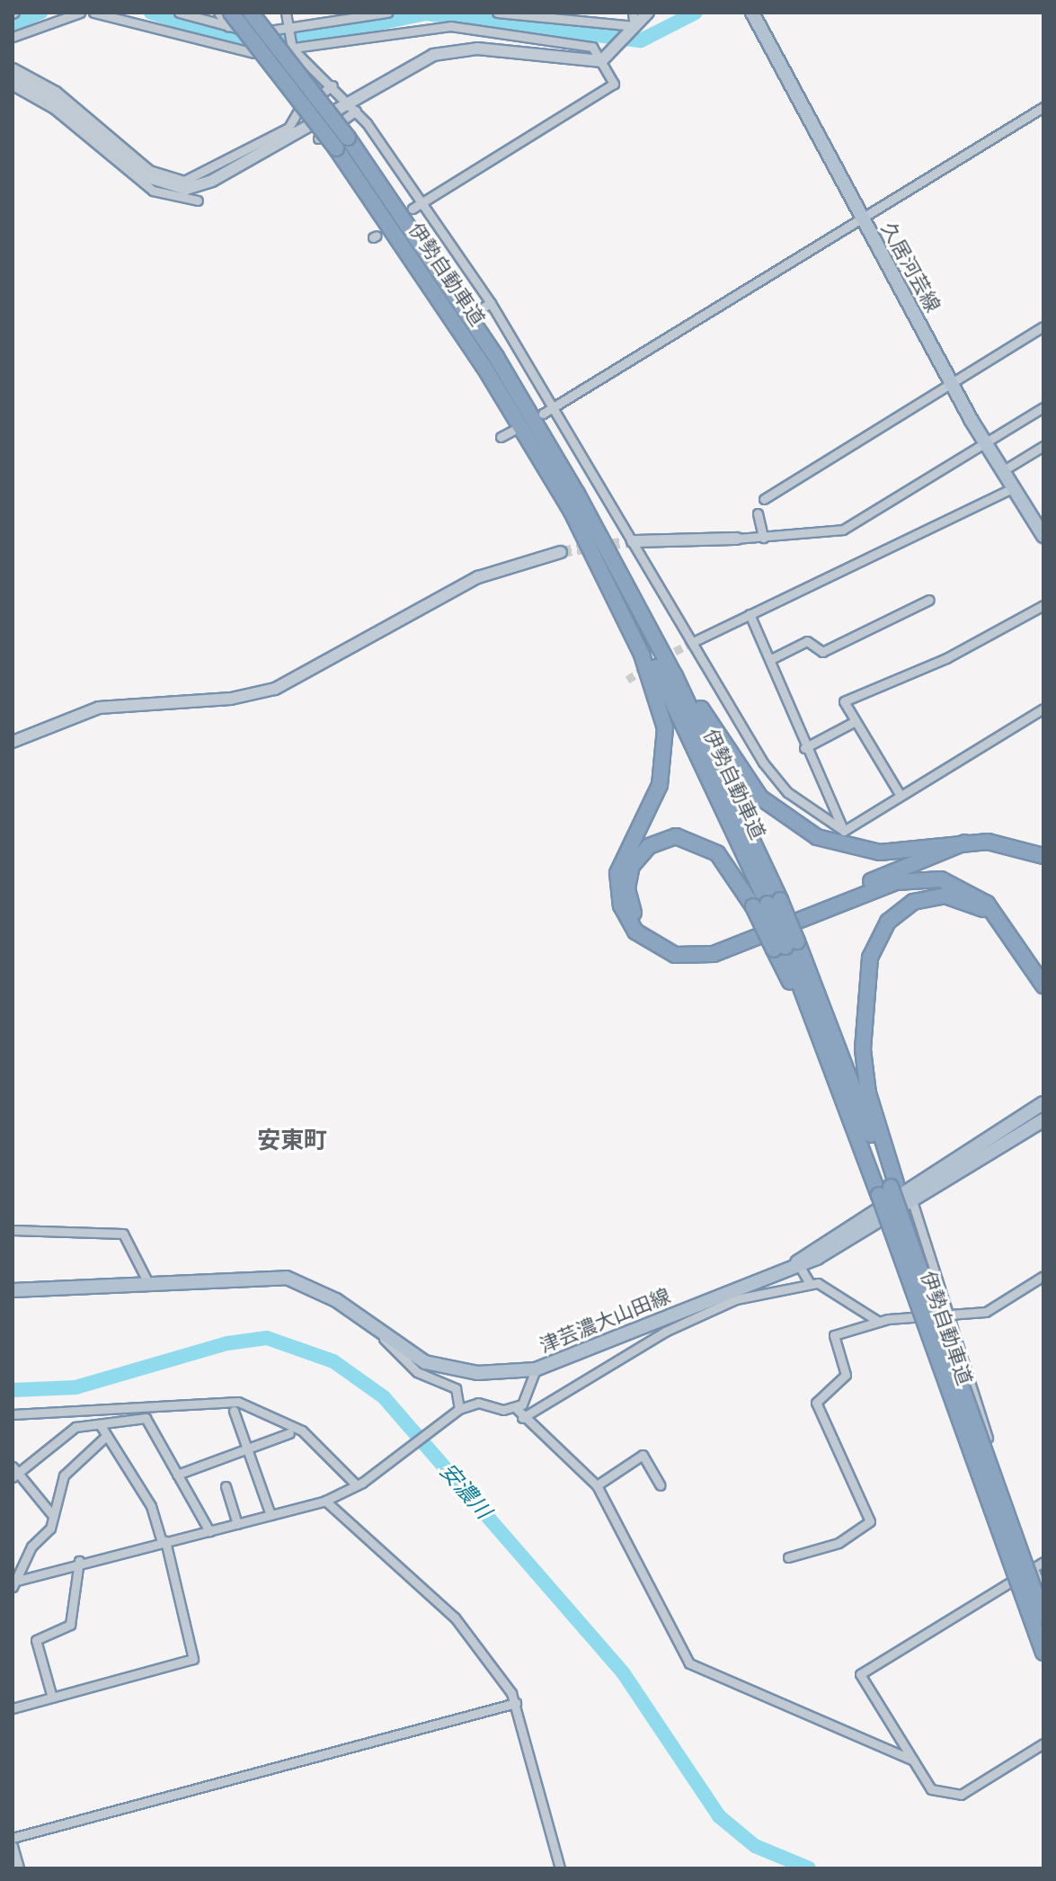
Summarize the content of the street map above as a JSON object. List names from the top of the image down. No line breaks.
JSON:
{"streets":{"highway":["伊勢自動車道"],"main road":["久居河芸線","津芸濃大山田線"]},"districts":["安東町"],"water":["安濃川"]}
